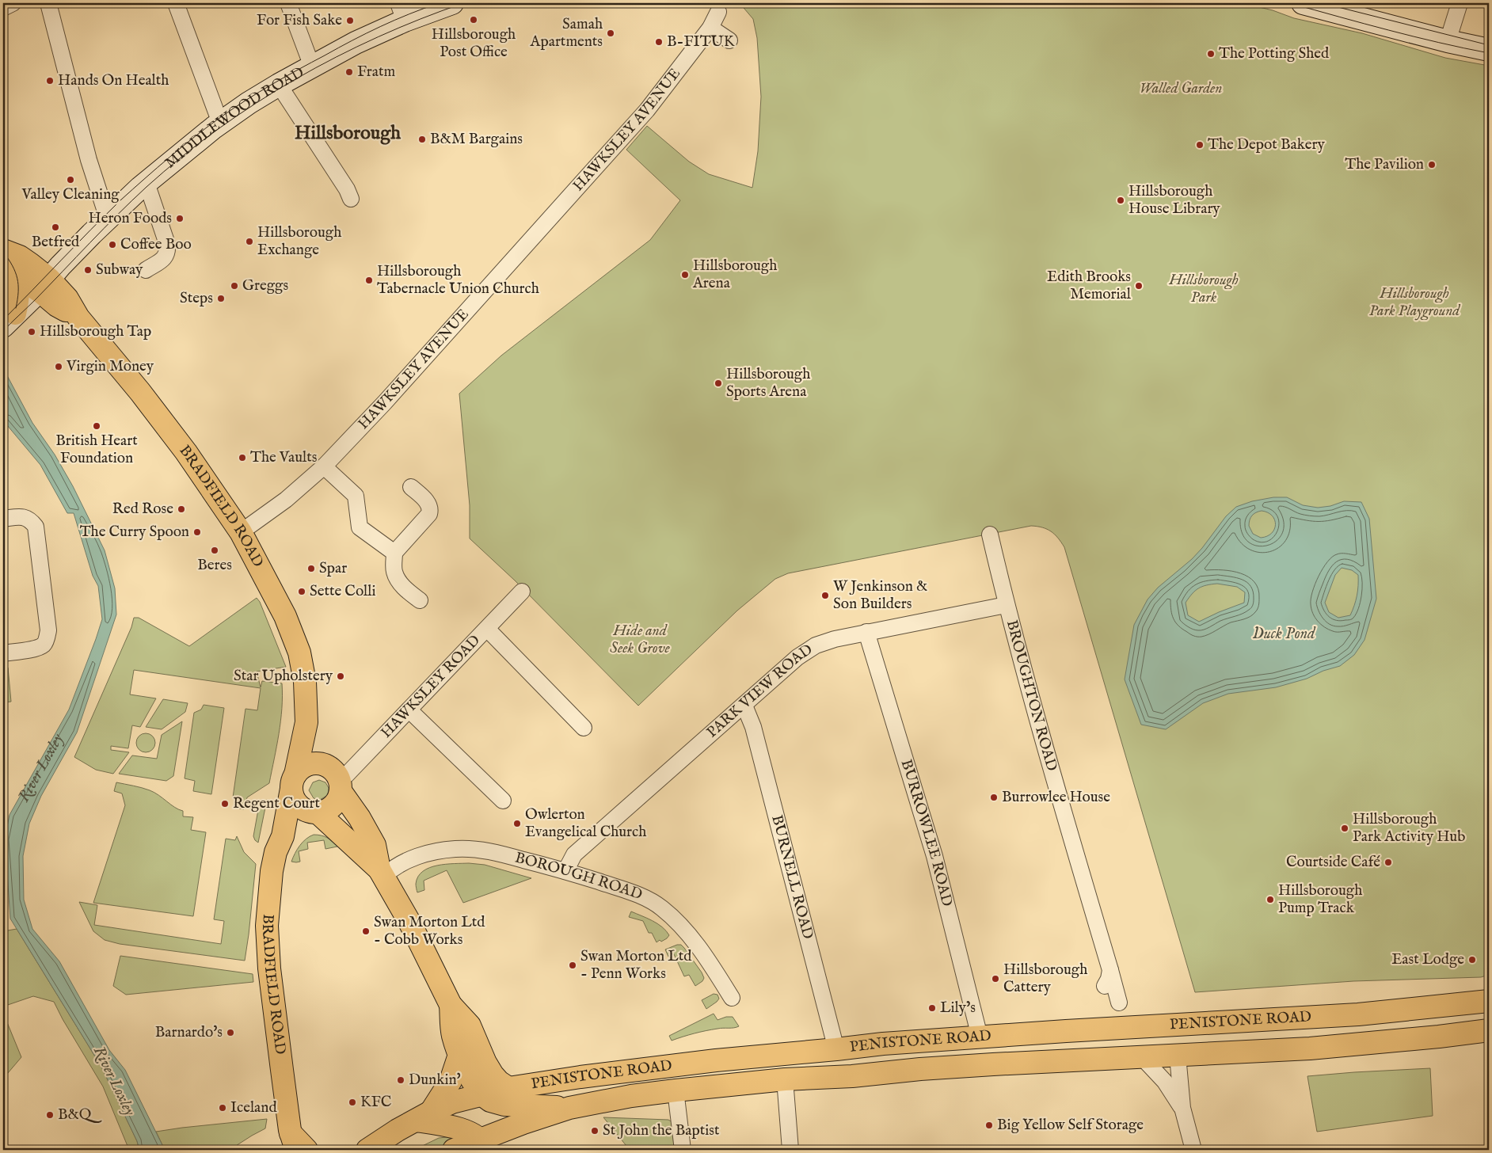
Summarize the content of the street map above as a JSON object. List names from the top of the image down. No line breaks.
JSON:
{"streets":{"main road":["BRADFIELD ROAD","PENISTONE ROAD"],"street":["MIDDLEWOOD ROAD","HAWKSLEY AVENUE","HAWKSLEY ROAD","PARK VIEW ROAD","BROUGHTON ROAD","BURROWLEE ROAD","BOROUGH ROAD","BURNELL ROAD"]},"crossings":[["MIDDLEWOOD ROAD","BRADFIELD ROAD"],["HAWKSLEY AVENUE","BRADFIELD ROAD"],["BRADFIELD ROAD","HAWKSLEY ROAD"],["PARK VIEW ROAD","BROUGHTON ROAD"],["PARK VIEW ROAD","BURROWLEE ROAD"],["PARK VIEW ROAD","BOROUGH ROAD"],["PARK VIEW ROAD","BURNELL ROAD"],["BURROWLEE ROAD","PENISTONE ROAD"],["BURNELL ROAD","PENISTONE ROAD"]],"districts":["Hillsborough"],"water":["Duck Pond","River Loxley"],"parks":["Walled Garden","Hillsborough Park","Hillsborough Park Playground","Hide and Seek Grove"],"places":["Hillsborough Post Office","For Fish Sake","Samah Apartments","B-FITUK","The Potting Shed","Fratm","Hands On Health","B&M Bargains","The Depot Bakery","The Pavilion","Valley Cleaning","Hillsborough House Library","Heron Foods","Betfred","Hillsborough Exchange","Coffee Boo","Subway","Hillsborough Arena","Hillsborough Tabernacle Union Church","Greggs","Edith Brooks Memorial","Steps","Hillsborough Tap","Virgin Money","Hillsborough Sports Arena","British Heart Foundation","The Vaults","Red Rose","The Curry Spoon","Beres","Spar","Sette Colli","W Jenkinson & Son Builders","Star Upholstery","Burrowlee House","Regent Court","Owlerton Evangelical Church","Hillsborough Park Activity Hub","Courtside Café","Hillsborough Pump Track","Swan Morton Ltd - Cobb Works","East Lodge","Swan Morton Ltd - Penn Works","Hillsborough Cattery","Lily’s","Barnardo's","Dunkin'","KFC","Iceland","B&Q","Big Yellow Self Storage","St John the Baptist"]}
